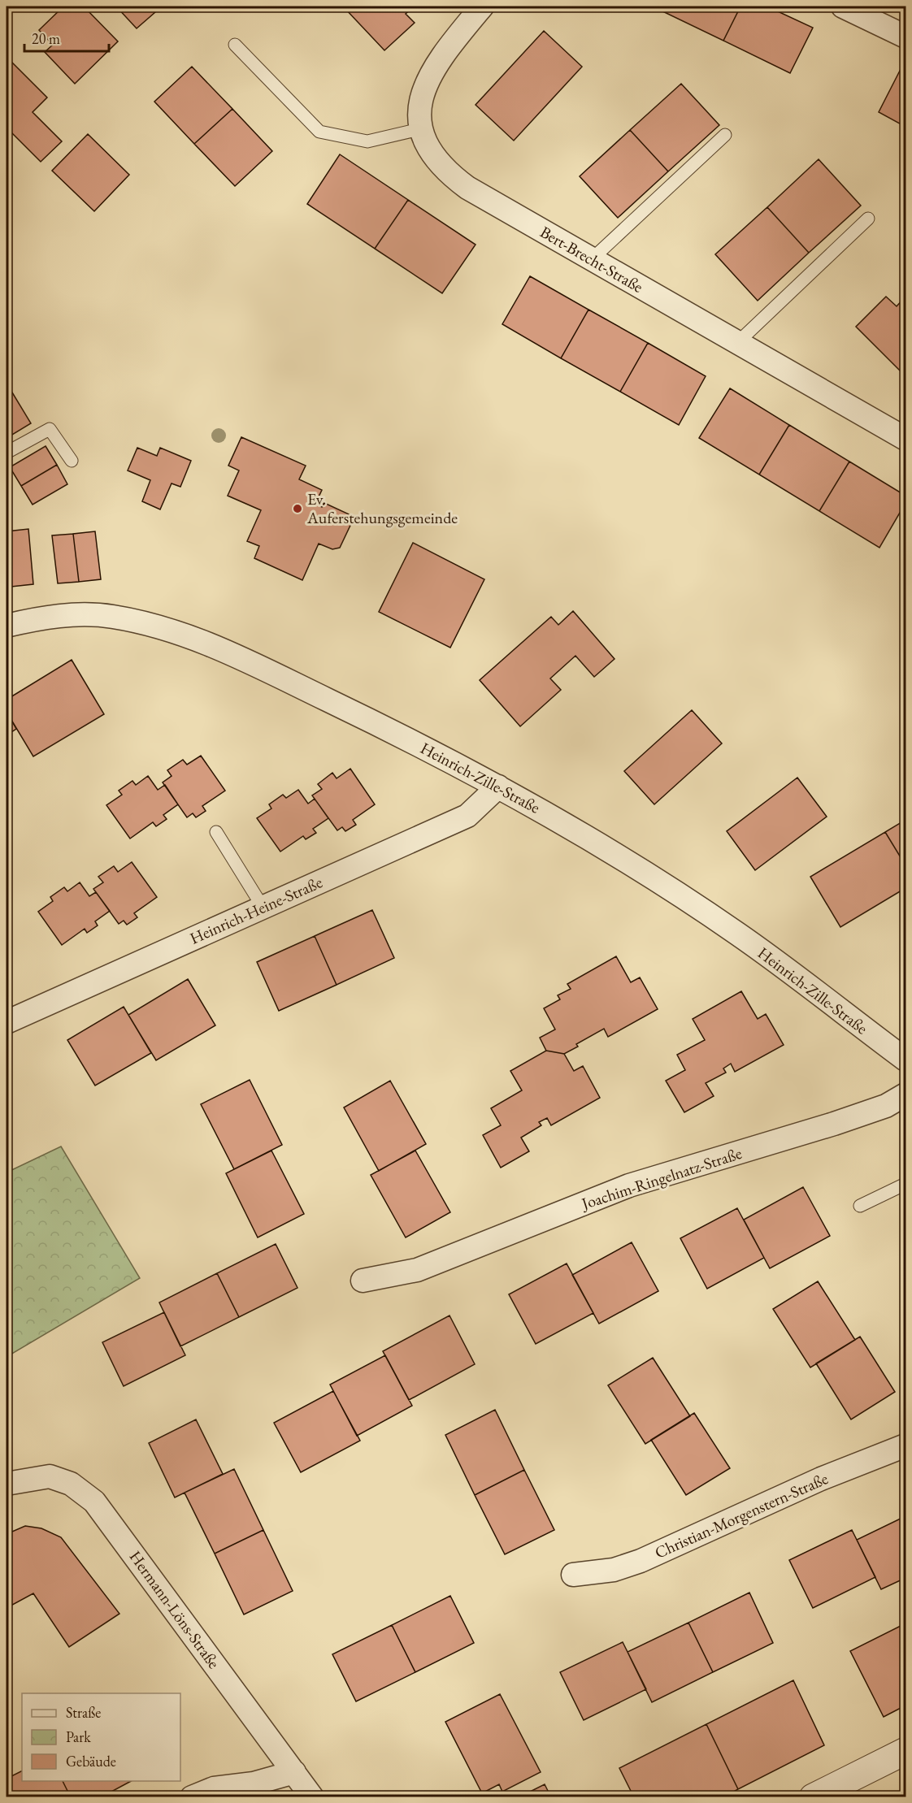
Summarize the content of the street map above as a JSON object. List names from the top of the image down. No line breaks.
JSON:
{"streets":{"street":["Bert-Brecht-Straße","Heinrich-Zille-Straße","Heinrich-Heine-Straße","Joachim-Ringelnatz-Straße","Christian-Morgenstern-Straße","Hermann-Löns-Straße"]},"crossings":[["Heinrich-Zille-Straße","Heinrich-Heine-Straße"]],"places":["Ev. Auferstehungsgemeinde"],"legend":["Straße","Park","Gebäude"],"scale_bar":"20 m"}
